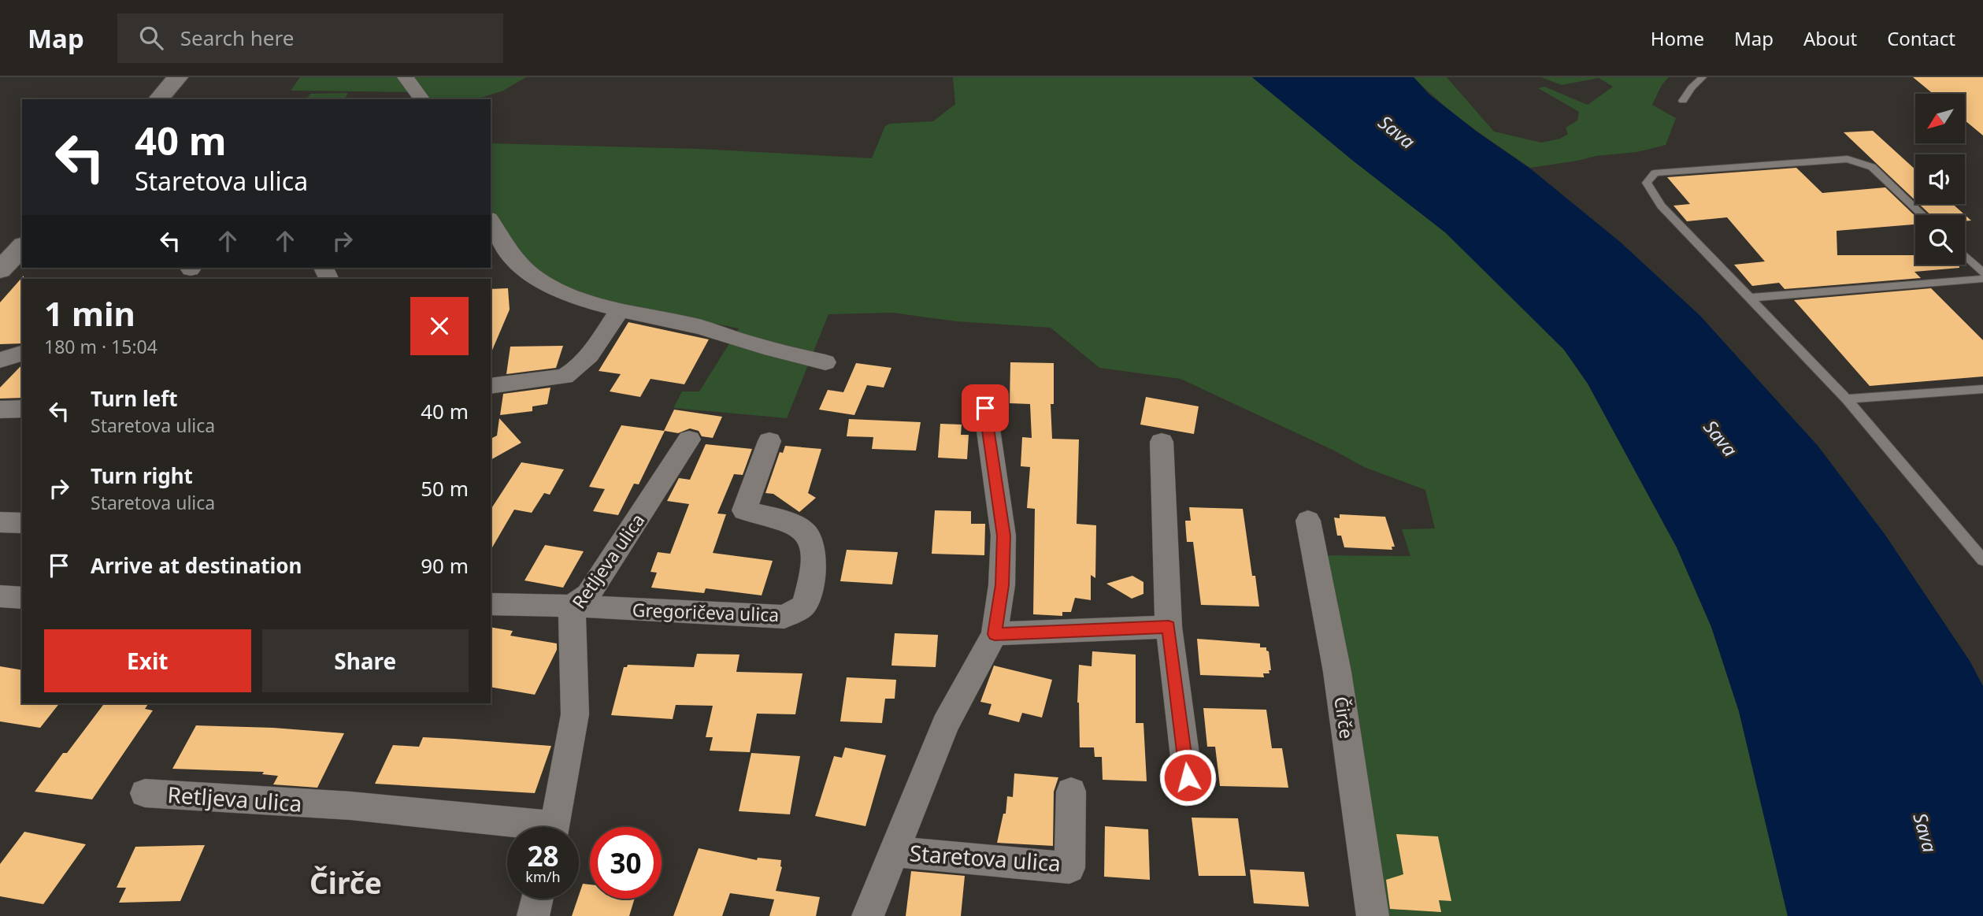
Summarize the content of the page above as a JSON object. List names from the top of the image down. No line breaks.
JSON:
{"streets":{"street":["Retljeva ulica","Gregoričeva ulica","Čirče","Staretova ulica"]},"crossings":[["Retljeva ulica","Gregoričeva ulica"]],"districts":["Čirče"],"water":["Sava"],"north":"bottom left","page":{"header":"Map","search":"Search here","nav":["Home","Map","About","Contact"],"turn":["40 m","Staretova ulica"],"heading":["1 min","180 m · 15:04"],"list":[{"name":"Turn left","note":"Staretova ulica","value":"40 m"},{"name":"Turn right","note":"Staretova ulica","value":"50 m"},{"name":"Arrive at destination","value":"90 m"}],"buttons":["Exit","Share"],"speed":"28 km/h","limit":"30"}}
